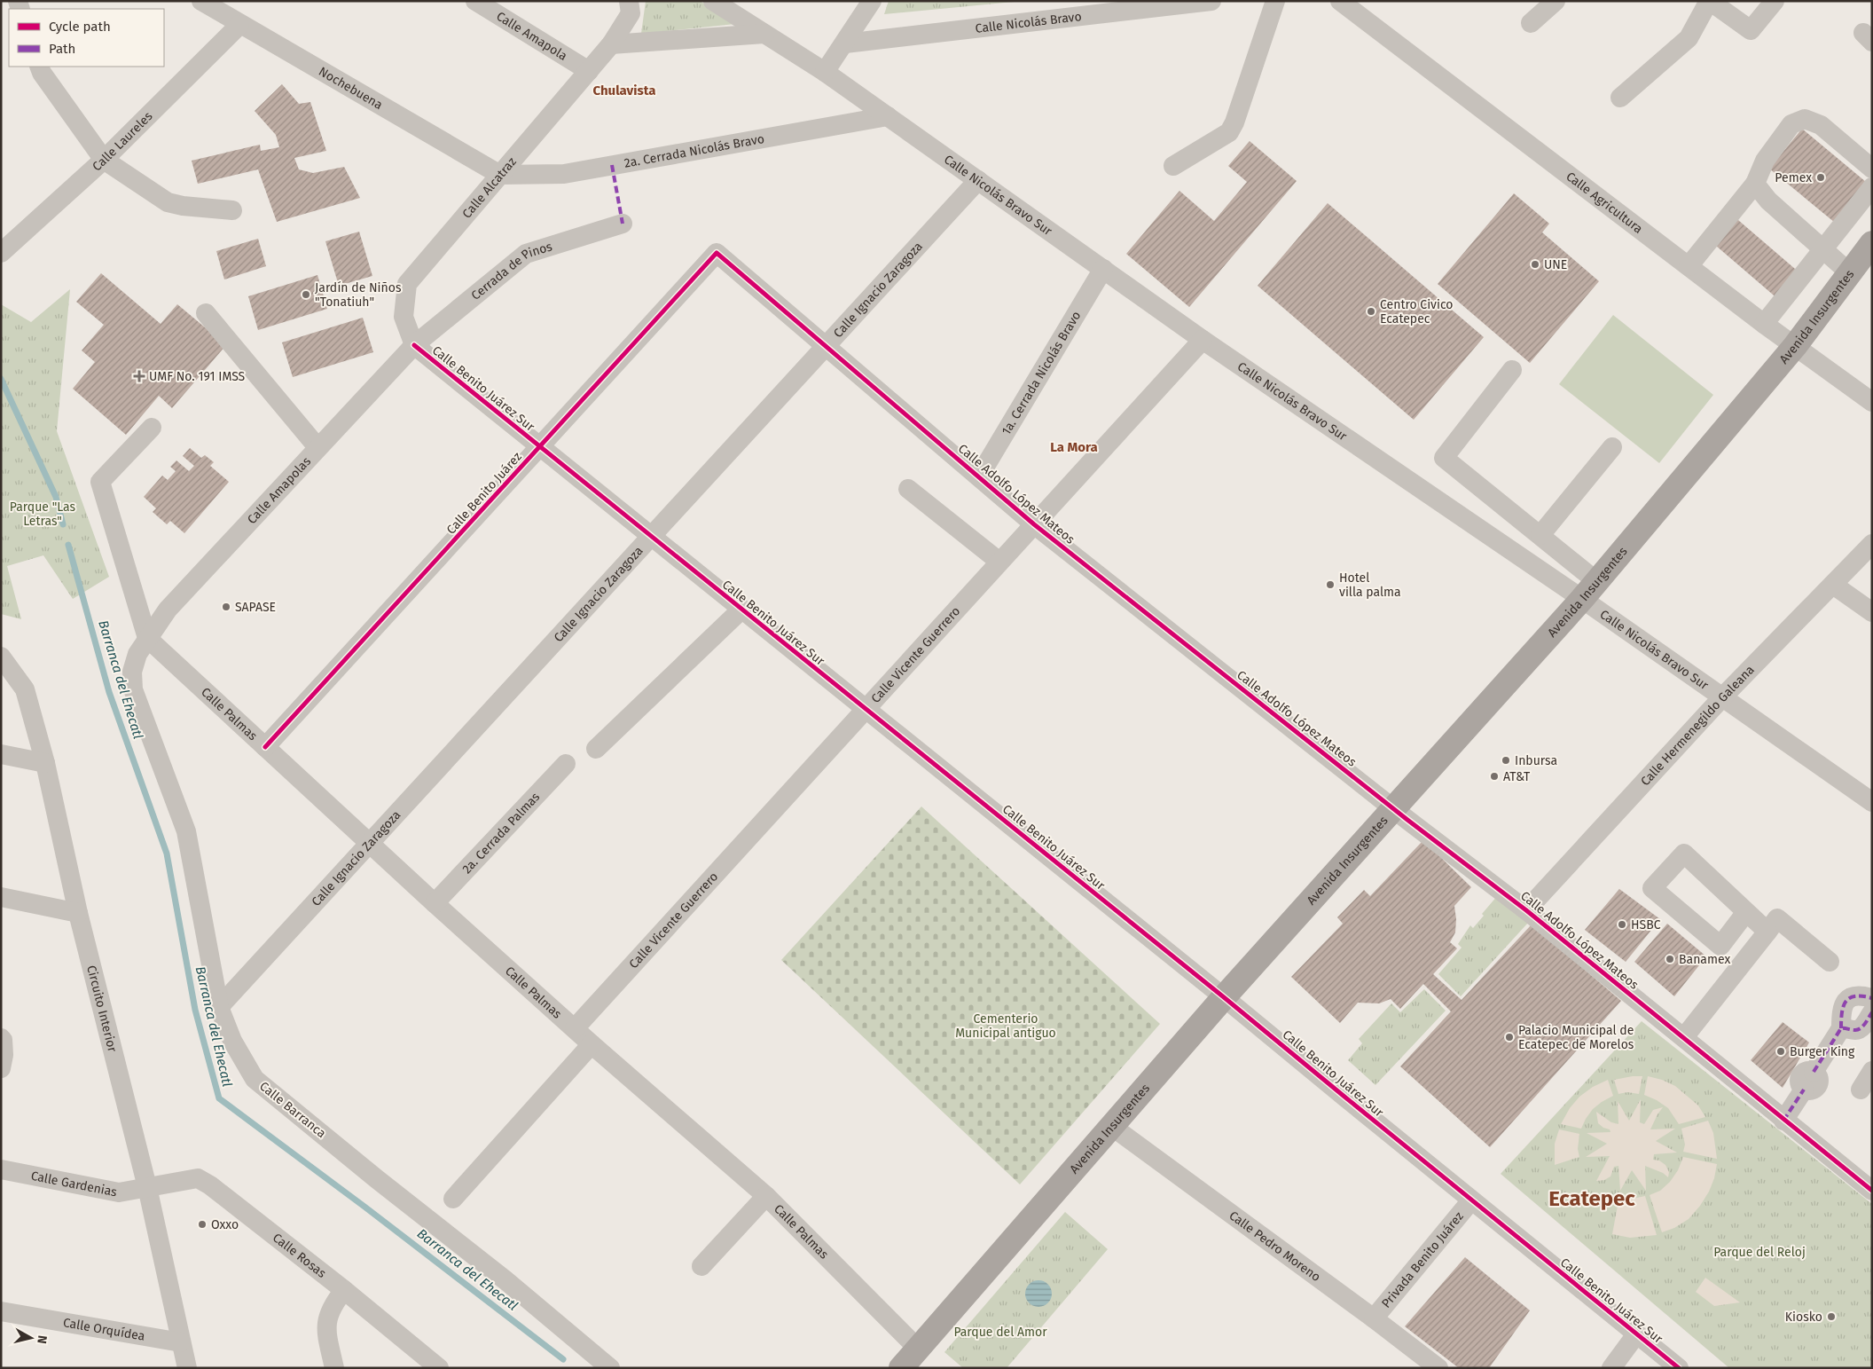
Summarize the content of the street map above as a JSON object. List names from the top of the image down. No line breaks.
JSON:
{"streets":{"main road":["Avenida Insurgentes"],"street":["Calle Nicolás Bravo","Calle Amapola","Nochebuena","Calle Laureles","2a. Cerrada Nicolás Bravo","Calle Alcatraz","Calle Nicolás Bravo Sur","Calle Agricultura","Cerrada de Pinos","Calle Ignacio Zaragoza","1a. Cerrada Nicolás Bravo","Calle Benito Juárez Sur","Calle Amapolas","Calle Benito Juárez","Calle Adolfo López Mateos","Calle Vicente Guerrero","Calle Palmas","Calle Hermenegildo Galeana","2a. Cerrada Palmas","Circuito Interior","Calle Barranca","Calle Gardenias","Calle Pedro Moreno","Calle Rosas","Privada Benito Juárez","Calle Orquídea"]},"crossings":[["Calle Amapola","Calle Alcatraz"],["Nochebuena","Calle Laureles"],["Nochebuena","2a. Cerrada Nicolás Bravo"],["Nochebuena","Calle Alcatraz"],["2a. Cerrada Nicolás Bravo","Calle Alcatraz"],["2a. Cerrada Nicolás Bravo","Calle Nicolás Bravo Sur"],["Calle Alcatraz","Cerrada de Pinos"],["Calle Alcatraz","Calle Benito Juárez Sur"],["Calle Alcatraz","Calle Amapolas"],["Calle Nicolás Bravo Sur","Calle Ignacio Zaragoza"],["Calle Nicolás Bravo Sur","Avenida Insurgentes"],["Calle Nicolás Bravo Sur","1a. Cerrada Nicolás Bravo"],["Calle Nicolás Bravo Sur","Calle Vicente Guerrero"],["Calle Nicolás Bravo Sur","Calle Hermenegildo Galeana"],["Calle Agricultura","Avenida Insurgentes"],["Cerrada de Pinos","Calle Benito Juárez Sur"],["Cerrada de Pinos","Calle Amapolas"],["Calle Ignacio Zaragoza","Calle Benito Juárez Sur"],["Calle Ignacio Zaragoza","Calle Adolfo López Mateos"],["Calle Ignacio Zaragoza","Calle Palmas"],["Calle Ignacio Zaragoza","Calle Barranca"],["Avenida Insurgentes","Calle Benito Juárez Sur"],["Avenida Insurgentes","Calle Adolfo López Mateos"],["Avenida Insurgentes","Calle Palmas"],["Avenida Insurgentes","Calle Pedro Moreno"],["1a. Cerrada Nicolás Bravo","Calle Adolfo López Mateos"],["Calle Benito Juárez Sur","Calle Amapolas"],["Calle Benito Juárez Sur","Calle Benito Juárez"],["Calle Benito Juárez Sur","Calle Vicente Guerrero"],["Calle Benito Juárez Sur","Privada Benito Juárez"],["Calle Amapolas","Calle Palmas"],["Calle Amapolas","Calle Barranca"],["Calle Benito Juárez","Calle Adolfo López Mateos"],["Calle Benito Juárez","Calle Palmas"],["Calle Adolfo López Mateos","Calle Vicente Guerrero"],["Calle Adolfo López Mateos","Calle Hermenegildo Galeana"],["Calle Vicente Guerrero","Calle Palmas"],["Calle Palmas","2a. Cerrada Palmas"],["Calle Palmas","Calle Barranca"],["Circuito Interior","Calle Gardenias"],["Circuito Interior","Calle Rosas"],["Circuito Interior","Calle Orquídea"],["Calle Gardenias","Calle Rosas"],["Calle Pedro Moreno","Privada Benito Juárez"]],"districts":["Chulavista","La Mora","Ecatepec"],"water":["Barranca del Ehecatl"],"parks":["Parque \"Las Letras\"","Cementerio Municipal antiguo","Parque del Reloj","Parque del Amor"],"places":{"other":["Pemex","UNE","Jardín de Niños \"Tonatiuh\"","Centro Civico Ecatepec","Hotel villa palma","SAPASE","Inbursa","AT&T","HSBC","Banamex","Palacio Municipal de Ecatepec de Morelos","Burger King","Oxxo","Kiosko"],"health":["UMF No. 191 IMSS"]},"legend":["Cycle path","Path"],"north":"right"}
